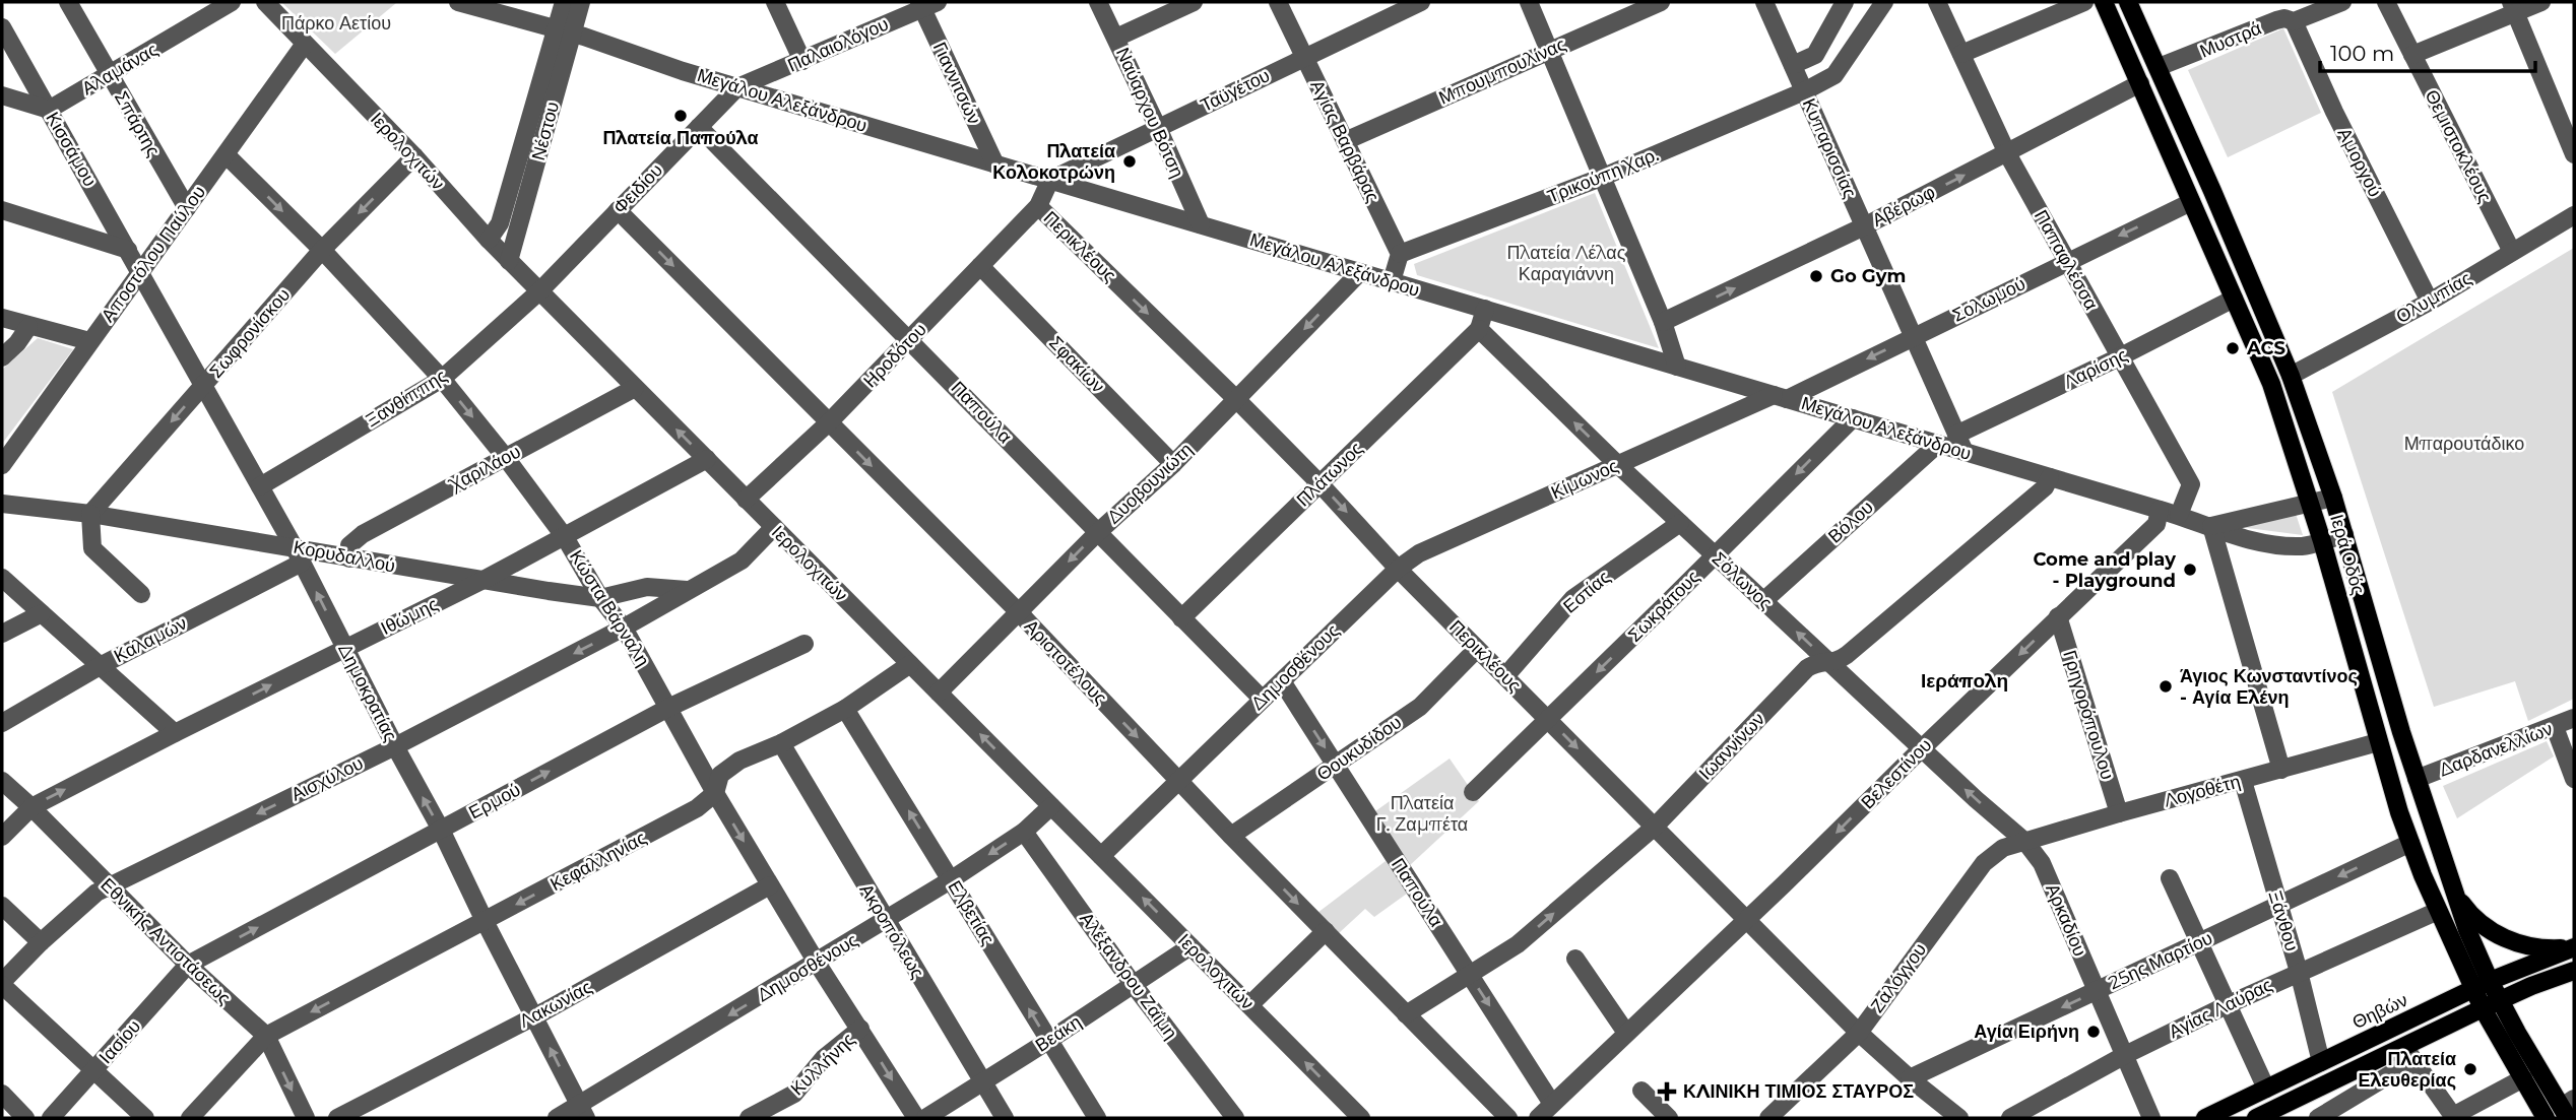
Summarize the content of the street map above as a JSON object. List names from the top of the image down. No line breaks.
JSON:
{"streets":{"main road":["Ιερά Οδός","Θηβών"],"street":["Μυστρά","Παλαιολόγου","Αλαμάνας","Μπουμπουλίνας","Γιαννιτσών","Ταϋγέτου","Μεγάλου Αλεξάνδρου","Ναύαρχου Βότση","Σπάρτης","Νέστου","Αγίας Βαρβάρας","Θεμιστοκλέους","Κυπαρισσίας","Κισσάμου","Ιερολοχιτών","Αμοργού","Τρικούπη Χαρ.","Φειδίου","Αβέρωφ","Περικλέους","Αποστόλου Παύλου","Παπαφλέσσα","Ολυμπίας","Σολωμού","Σωφρονίσκου","Ηροδότου","Σφακίων","Λαρίσης","Ξανθίππης","Παπούλα","Χαριλάου","Πλάτωνος","Κίμωνος","Δυοβουνιώτη","Βόλου","Κορυδαλλού","Σόλωνος","Εστίας","Σωκράτους","Κώστα Βάρναλη","Ιθώμης","Καλαμών","Αριστοτέλους","Δημοσθένους","Δημοκρατίας","Γρηγορόπουλου","Ιωαννίνων","Θουκυδίδου","Δαρδανελλίων","Βελεστίνου","Αισχύλου","Λογοθέτη","Ερμού","Κεφαλληνίας","Ελβετίας","Αρκαδίου","Ξάνθου","Ακροπόλεως","Εθνικής Αντιστάσεως","25ης Μαρτίου","Αλέξανδρου Ζαΐμη","Ζαλόγγου","Λακωνίας","Αγίας Λαύρας","Βεάκη","Ιασίου","Κυλλήνης"]},"crossings":[["Μυστρά","Αμοργού"],["Μυστρά","Ιερά Οδός"],["Παλαιολόγου","Γιαννιτσών"],["Παλαιολόγου","Μεγάλου Αλεξάνδρου"],["Παλαιολόγου","Φειδίου"],["Αλαμάνας","Σπάρτης"],["Αλαμάνας","Κισσάμου"],["Μπουμπουλίνας","Αγίας Βαρβάρας"],["Γιαννιτσών","Μεγάλου Αλεξάνδρου"],["Ταϋγέτου","Μεγάλου Αλεξάνδρου"],["Ταϋγέτου","Ναύαρχου Βότση"],["Ταϋγέτου","Αγίας Βαρβάρας"],["Ταϋγέτου","Περικλέους"],["Μεγάλου Αλεξάνδρου","Ναύαρχου Βότση"],["Μεγάλου Αλεξάνδρου","Νέστου"],["Μεγάλου Αλεξάνδρου","Κυπαρισσίας"],["Μεγάλου Αλεξάνδρου","Φειδίου"],["Μεγάλου Αλεξάνδρου","Περικλέους"],["Μεγάλου Αλεξάνδρου","Παπαφλέσσα"],["Μεγάλου Αλεξάνδρου","Σολωμού"],["Μεγάλου Αλεξάνδρου","Λαρίσης"],["Μεγάλου Αλεξάνδρου","Κίμωνος"],["Μεγάλου Αλεξάνδρου","Δυοβουνιώτη"],["Μεγάλου Αλεξάνδρου","Βόλου"],["Μεγάλου Αλεξάνδρου","Ιερά Οδός"],["Μεγάλου Αλεξάνδρου","Σωκράτους"],["Μεγάλου Αλεξάνδρου","Ιωαννίνων"],["Μεγάλου Αλεξάνδρου","Βελεστίνου"],["Σπάρτης","Αποστόλου Παύλου"],["Νέστου","Ιερολοχιτών"],["Αγίας Βαρβάρας","Τρικούπη Χαρ."],["Θεμιστοκλέους","Ολυμπίας"],["Κυπαρισσίας","Τρικούπη Χαρ."],["Κυπαρισσίας","Αβέρωφ"],["Κυπαρισσίας","Σολωμού"],["Κυπαρισσίας","Λαρίσης"],["Κισσάμου","Αποστόλου Παύλου"],["Κισσάμου","Δημοκρατίας"],["Ιερολοχιτών","Φειδίου"],["Ιερολοχιτών","Αποστόλου Παύλου"],["Ιερολοχιτών","Σωφρονίσκου"],["Ιερολοχιτών","Ηροδότου"],["Ιερολοχιτών","Ξανθίππης"],["Ιερολοχιτών","Χαριλάου"],["Ιερολοχιτών","Δυοβουνιώτη"],["Ιερολοχιτών","Ιθώμης"],["Ιερολοχιτών","Δημοσθένους"],["Ιερολοχιτών","Αισχύλου"],["Ιερολοχιτών","Κεφαλληνίας"],["Ιερολοχιτών","Βεάκη"],["Αμοργού","Ολυμπίας"],["Φειδίου","Ξανθίππης"],["Φειδίου","Παπούλα"],["Φειδίου","Αριστοτέλους"],["Αβέρωφ","Παπαφλέσσα"],["Αβέρωφ","Ιερά Οδός"],["Περικλέους","Ηροδότου"],["Περικλέους","Πλάτωνος"],["Περικλέους","Κίμωνος"],["Περικλέους","Δυοβουνιώτη"],["Περικλέους","Εστίας"],["Περικλέους","Σωκράτους"],["Περικλέους","Δημοσθένους"],["Περικλέους","Ιωαννίνων"],["Περικλέους","Θουκυδίδου"],["Περικλέους","Βελεστίνου"],["Περικλέους","25ης Μαρτίου"],["Περικλέους","Ζαλόγγου"],["Αποστόλου Παύλου","Κώστα Βάρναλη"],["Αποστόλου Παύλου","Δημοκρατίας"],["Παπαφλέσσα","Σολωμού"],["Παπαφλέσσα","Λαρίσης"],["Ολυμπίας","Ιερά Οδός"],["Σολωμού","Κίμωνος"],["Σολωμού","Ιερά Οδός"],["Σωφρονίσκου","Κορυδαλλού"],["Σωφρονίσκου","Κώστα Βάρναλη"],["Σωφρονίσκου","Δημοκρατίας"],["Ηροδότου","Σφακίων"],["Ηροδότου","Παπούλα"],["Ηροδότου","Αριστοτέλους"],["Σφακίων","Δυοβουνιώτη"],["Λαρίσης","Ιερά Οδός"],["Ξανθίππης","Κώστα Βάρναλη"],["Ξανθίππης","Δημοκρατίας"],["Παπούλα","Πλάτωνος"],["Παπούλα","Δυοβουνιώτη"],["Παπούλα","Δημοσθένους"],["Παπούλα","Ιωαννίνων"],["Παπούλα","Θουκυδίδου"],["Παπούλα","Βελεστίνου"],["Χαριλάου","Κορυδαλλού"],["Χαριλάου","Κώστα Βάρναλη"],["Πλάτωνος","Σόλωνος"],["Κίμωνος","Σόλωνος"],["Κίμωνος","Δημοσθένους"],["Δυοβουνιώτη","Αριστοτέλους"],["Βόλου","Σόλωνος"],["Ιερά Οδός","Δαρδανελλίων"],["Ιερά Οδός","Λογοθέτη"],["Ιερά Οδός","25ης Μαρτίου"],["Ιερά Οδός","Αγίας Λαύρας"],["Ιερά Οδός","Θηβών"],["Κορυδαλλού","Κώστα Βάρναλη"],["Κορυδαλλού","Ιθώμης"],["Κορυδαλλού","Καλαμών"],["Κορυδαλλού","Δημοκρατίας"],["Κορυδαλλού","Αισχύλου"],["Σόλωνος","Εστίας"],["Σόλωνος","Σωκράτους"],["Σόλωνος","Ιωαννίνων"],["Σόλωνος","Βελεστίνου"],["Σόλωνος","Λογοθέτη"],["Σόλωνος","Αρκαδίου"],["Σόλωνος","Ζαλόγγου"],["Κώστα Βάρναλη","Ιθώμης"],["Κώστα Βάρναλη","Δημοσθένους"],["Κώστα Βάρναλη","Αισχύλου"],["Κώστα Βάρναλη","Ερμού"],["Κώστα Βάρναλη","Κεφαλληνίας"],["Κώστα Βάρναλη","Λακωνίας"],["Κώστα Βάρναλη","Κυλλήνης"],["Ιθώμης","Δημοκρατίας"],["Ιθώμης","Εθνικής Αντιστάσεως"],["Καλαμών","Δημοκρατίας"],["Αριστοτέλους","Δημοσθένους"],["Αριστοτέλους","Ιωαννίνων"],["Αριστοτέλους","Θουκυδίδου"],["Δημοσθένους","Δημοκρατίας"],["Δημοσθένους","Ελβετίας"],["Δημοσθένους","Ακροπόλεως"],["Δημοσθένους","Αλέξανδρου Ζαΐμη"],["Δημοκρατίας","Αισχύλου"],["Δημοκρατίας","Ερμού"],["Δημοκρατίας","Κεφαλληνίας"],["Δημοκρατίας","Λακωνίας"],["Γρηγορόπουλου","Βελεστίνου"],["Γρηγορόπουλου","Λογοθέτη"],["Αισχύλου","Εθνικής Αντιστάσεως"],["Λογοθέτη","Αρκαδίου"],["Λογοθέτη","Ξάνθου"],["Λογοθέτη","Ζαλόγγου"],["Ερμού","Εθνικής Αντιστάσεως"],["Ερμού","Ιασίου"],["Κεφαλληνίας","Ελβετίας"],["Κεφαλληνίας","Ακροπόλεως"],["Κεφαλληνίας","Εθνικής Αντιστάσεως"],["Ελβετίας","Βεάκη"],["Αρκαδίου","25ης Μαρτίου"],["Αρκαδίου","Ζαλόγγου"],["Αρκαδίου","Αγίας Λαύρας"],["Ξάνθου","25ης Μαρτίου"],["Ξάνθου","Αγίας Λαύρας"],["Ξάνθου","Θηβών"],["Ακροπόλεως","Βεάκη"],["Εθνικής Αντιστάσεως","Ιασίου"],["Αλέξανδρου Ζαΐμη","Βεάκη"]],"one_way":["Αβέρωφ","Περικλέους","Σολωμού","Σωφρονίσκου","Δυοβουνιώτη","Σόλωνος","Σωκράτους","Κώστα Βάρναλη","Ιθώμης","Αριστοτέλους","Δημοσθένους","Βελεστίνου","Αισχύλου","Ερμού","Κεφαλληνίας","Ελβετίας","25ης Μαρτίου"],"districts":["Ιεράπολη"],"parks":["Πάρκο Αετίου","Πλατεία Λέλας Καραγιάννη","Μπαρουτάδικο","Πλατεία Γ. Ζαμπέτα"],"places":{"other":["Πλατεία Παπούλα","Πλατεία Κολοκοτρώνη","Go Gym","ACS","Come and play - Playground","Άγιος Κωνσταντίνος - Αγία Ελένη","Αγία Ειρήνη","Πλατεία Ελευθερίας"],"health":["ΚΛΙΝΙΚΗ ΤΙΜΙΟΣ ΣΤΑΥΡΟΣ"]},"scale_bar":"100 m"}
